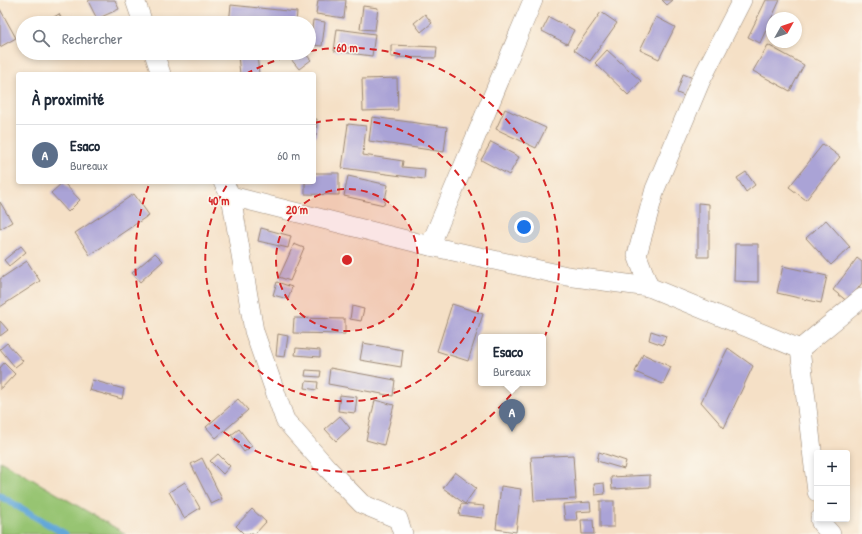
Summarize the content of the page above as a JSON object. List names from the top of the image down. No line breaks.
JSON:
{"north":"top right","page":{"search":"Rechercher","heading":"À proximité","list":[{"mark":"A","name":"Esaco","note":"Bureaux","value":"60 m"}],"popup":["Esaco","Bureaux"],"pins":"A","map_buttons":["+","−"]},"rings":["60 m","40 m","20 m"]}
